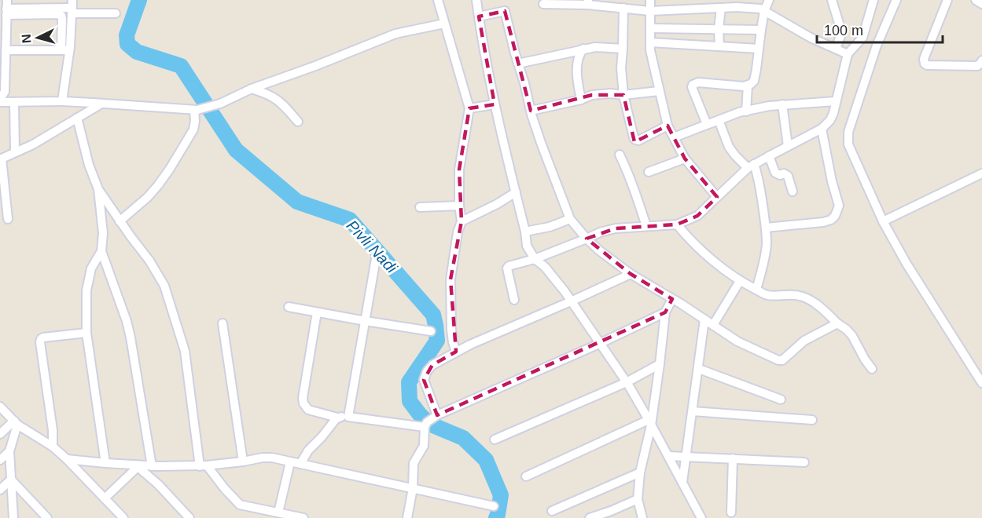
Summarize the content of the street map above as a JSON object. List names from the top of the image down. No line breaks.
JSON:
{"water":["Pivli Nadi"],"scale_bar":"100 m","north":"left"}
